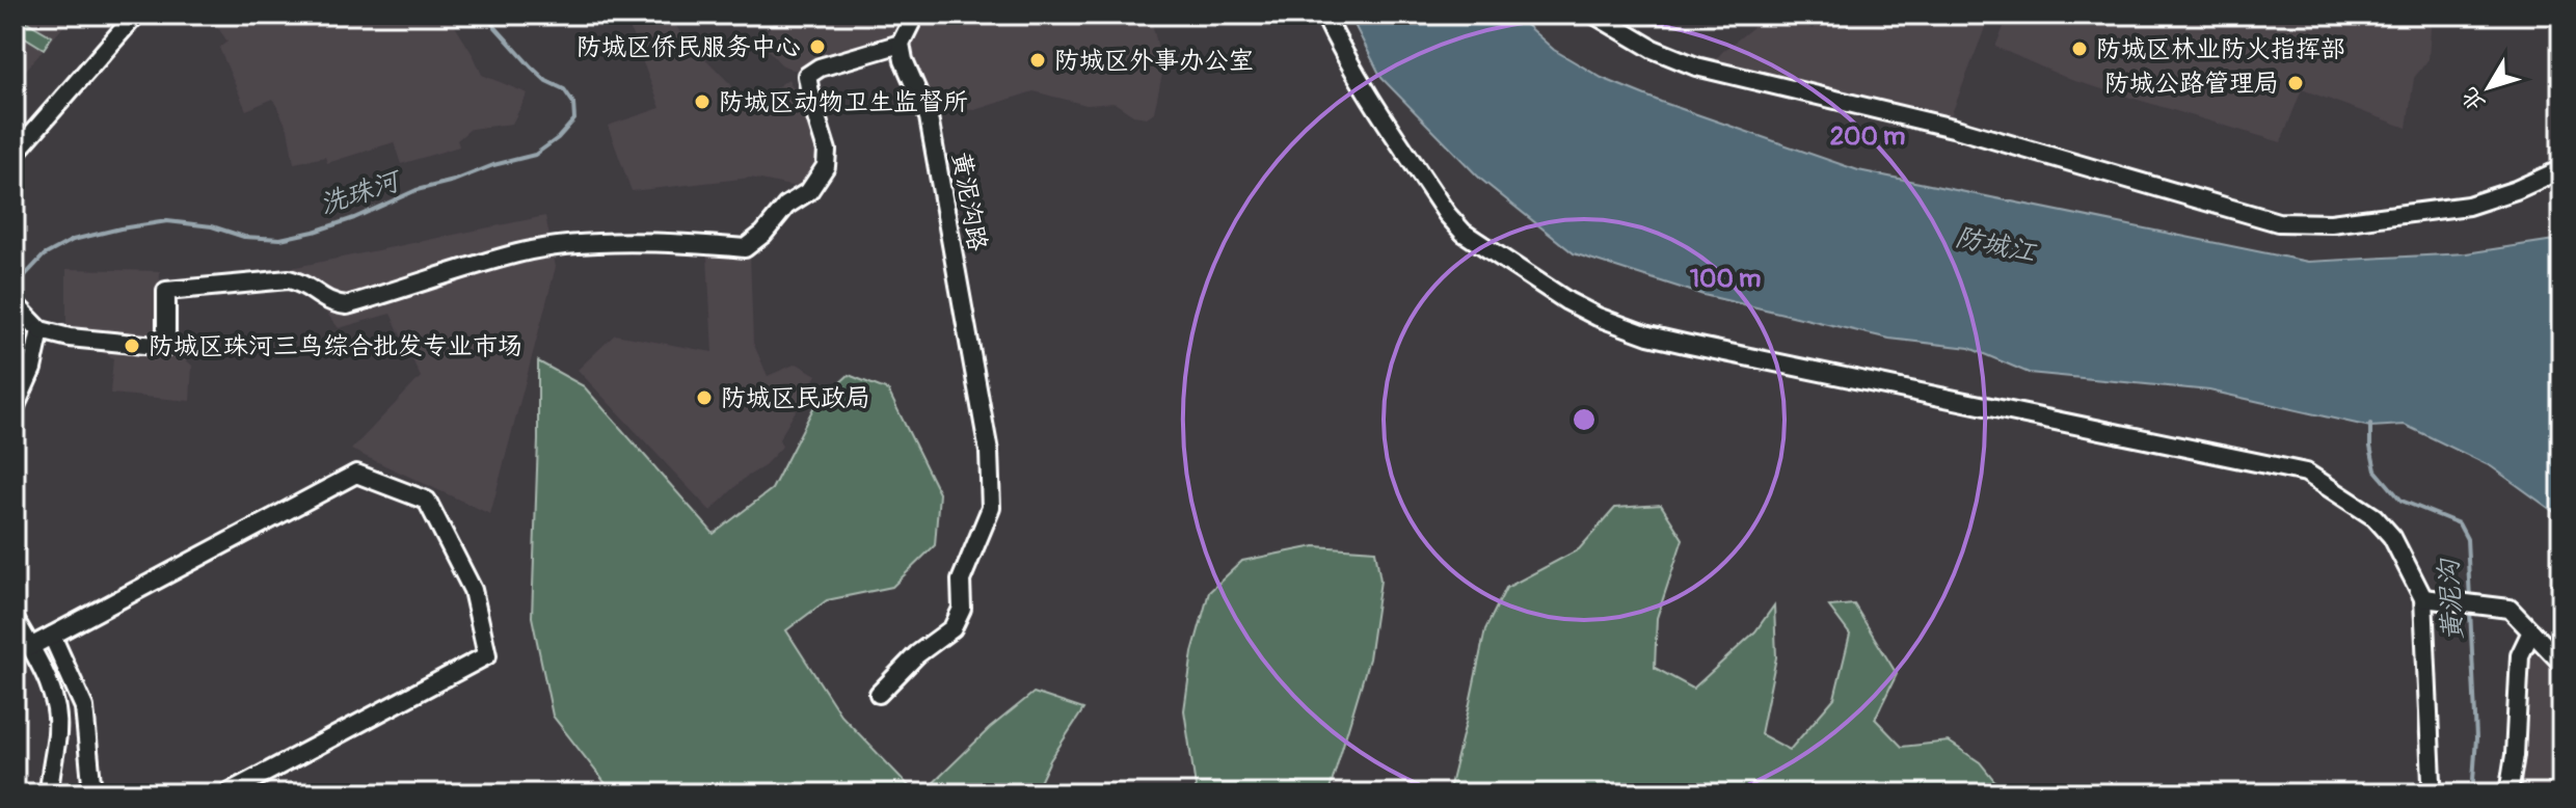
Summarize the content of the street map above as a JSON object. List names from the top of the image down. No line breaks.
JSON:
{"streets":{"street":["黄泥沟路"]},"water":["洗珠河","防城江","黄泥沟"],"places":["防城区侨民服务中心","防城区林业防火指挥部","防城区外事办公室","防城公路管理局","防城区动物卫生监督所","防城区珠河三鸟综合批发专业市场","防城区民政局"],"north":"bottom left","rings":["200 m","100 m"]}
